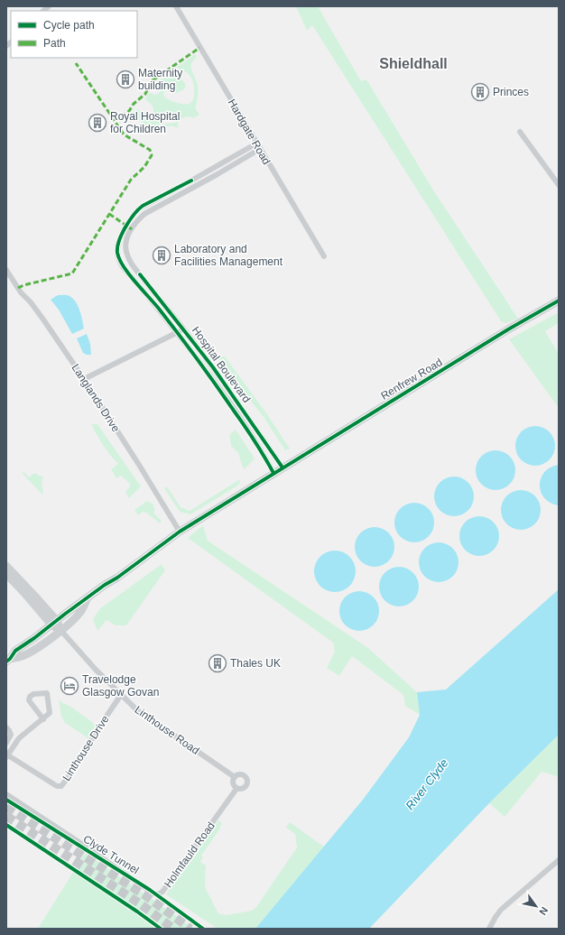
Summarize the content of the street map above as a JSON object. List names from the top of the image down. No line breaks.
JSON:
{"streets":{"street":["Hardgate Road","Hospital Boulevard","Renfrew Road","Langlands Drive","Linthouse Road","Linthouse Drive","Holmfauld Road"],"cycle path":["Clyde Tunnel"]},"crossings":[["Hardgate Road","Hospital Boulevard"],["Hospital Boulevard","Renfrew Road"],["Renfrew Road","Langlands Drive"],["Linthouse Road","Linthouse Drive"],["Linthouse Road","Holmfauld Road"]],"districts":["Shieldhall"],"water":["River Clyde"],"places":{"building":["Maternity building","Princes","Royal Hospital for Children","Laboratory and Facilities Management","Thales UK"],"hotel":["Travelodge Glasgow Govan"]},"legend":["Cycle path","Path"],"north":"bottom right"}
